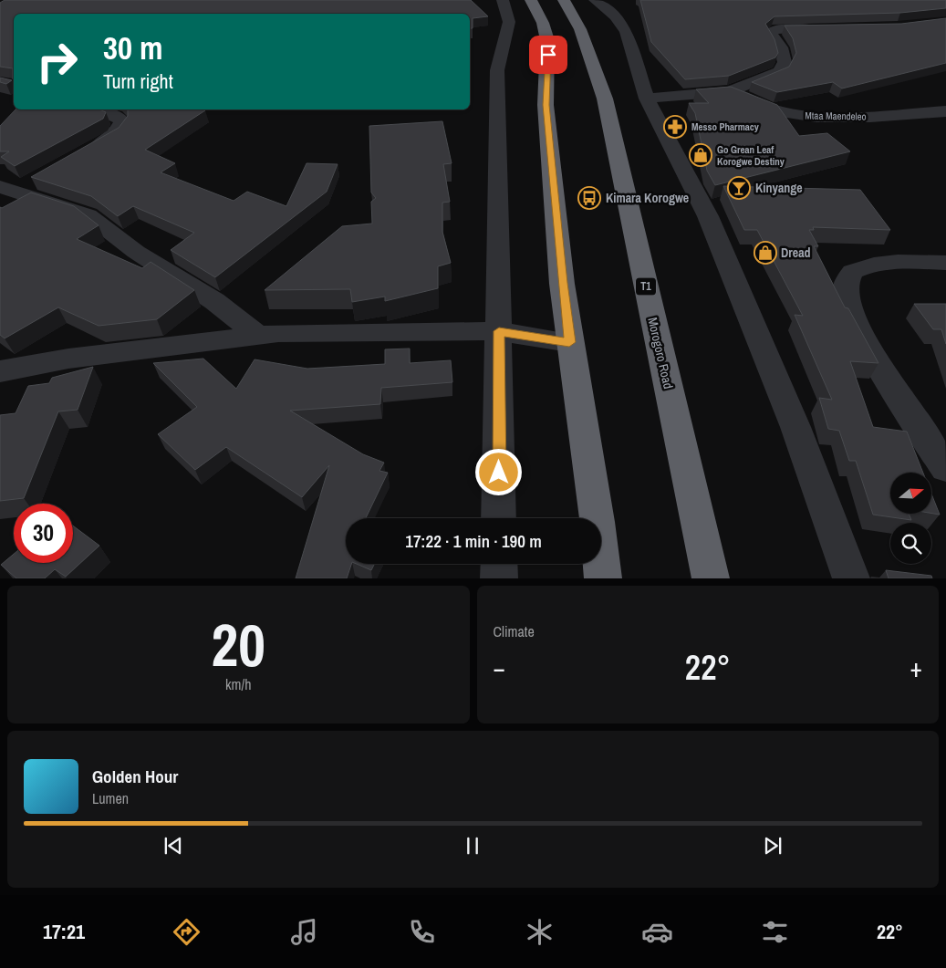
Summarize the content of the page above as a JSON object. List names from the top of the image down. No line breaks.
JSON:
{"streets":{"highway":["T1","Morogoro Road"],"street":["Mtaa Maendeleo"]},"places":{"pharmacy":["Messo Pharmacy"],"shop":["Go Grean Leaf Korogwe Destiny","Dread"],"bar":["Kinyange"],"bus stop":["Kimara Korogwe"]},"north":"right","page":{"turn":["30 m","Turn right"],"limit":"30","trip":"17:22 · 1 min · 190 m","tile":[["20","km/h"],"Climate"],"heat":["−","22°","+"],"song":["Golden Hour","Lumen"],"tabs":["17:21","22°"]}}
